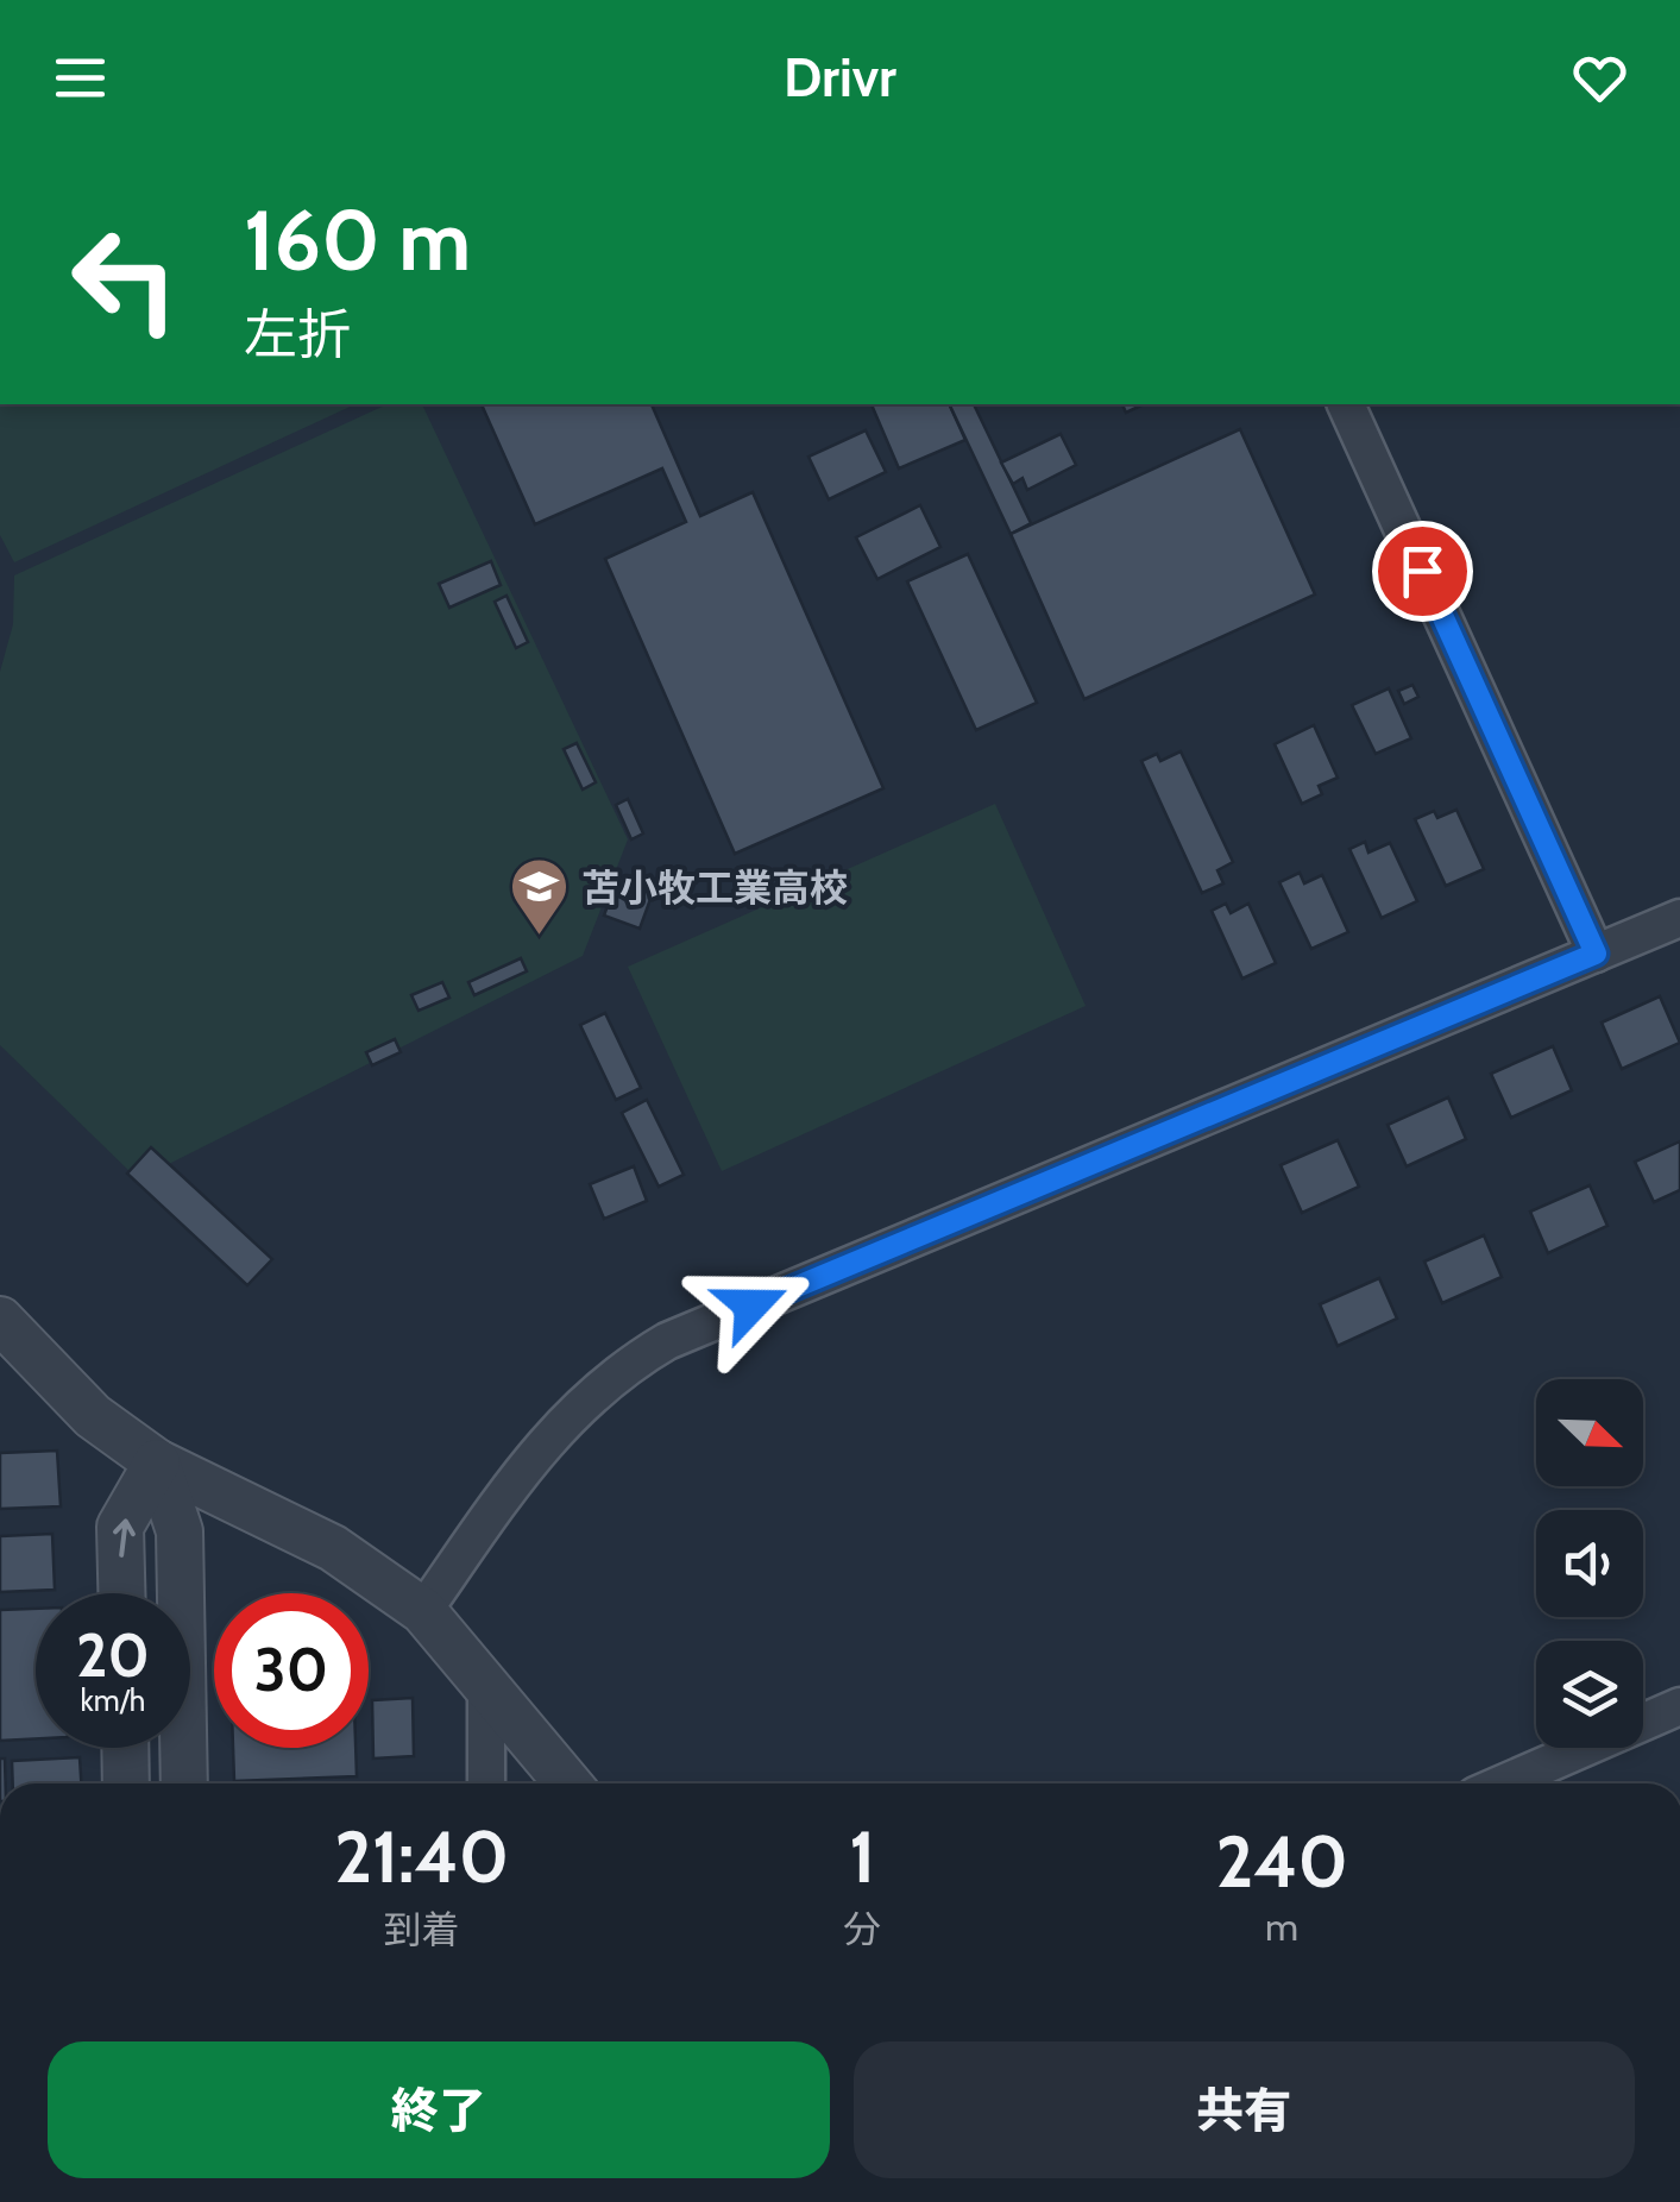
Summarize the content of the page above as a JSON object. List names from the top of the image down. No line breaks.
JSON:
{"places":{"school or university":["苫小牧工業高校"]},"north":"bottom right","page":{"header":"Drivr","turn":["160 m","左折"],"speed":"20 km/h","limit":"30","eta":["21:40","到着","1","分","240","m"],"buttons":["終了","共有"]}}
